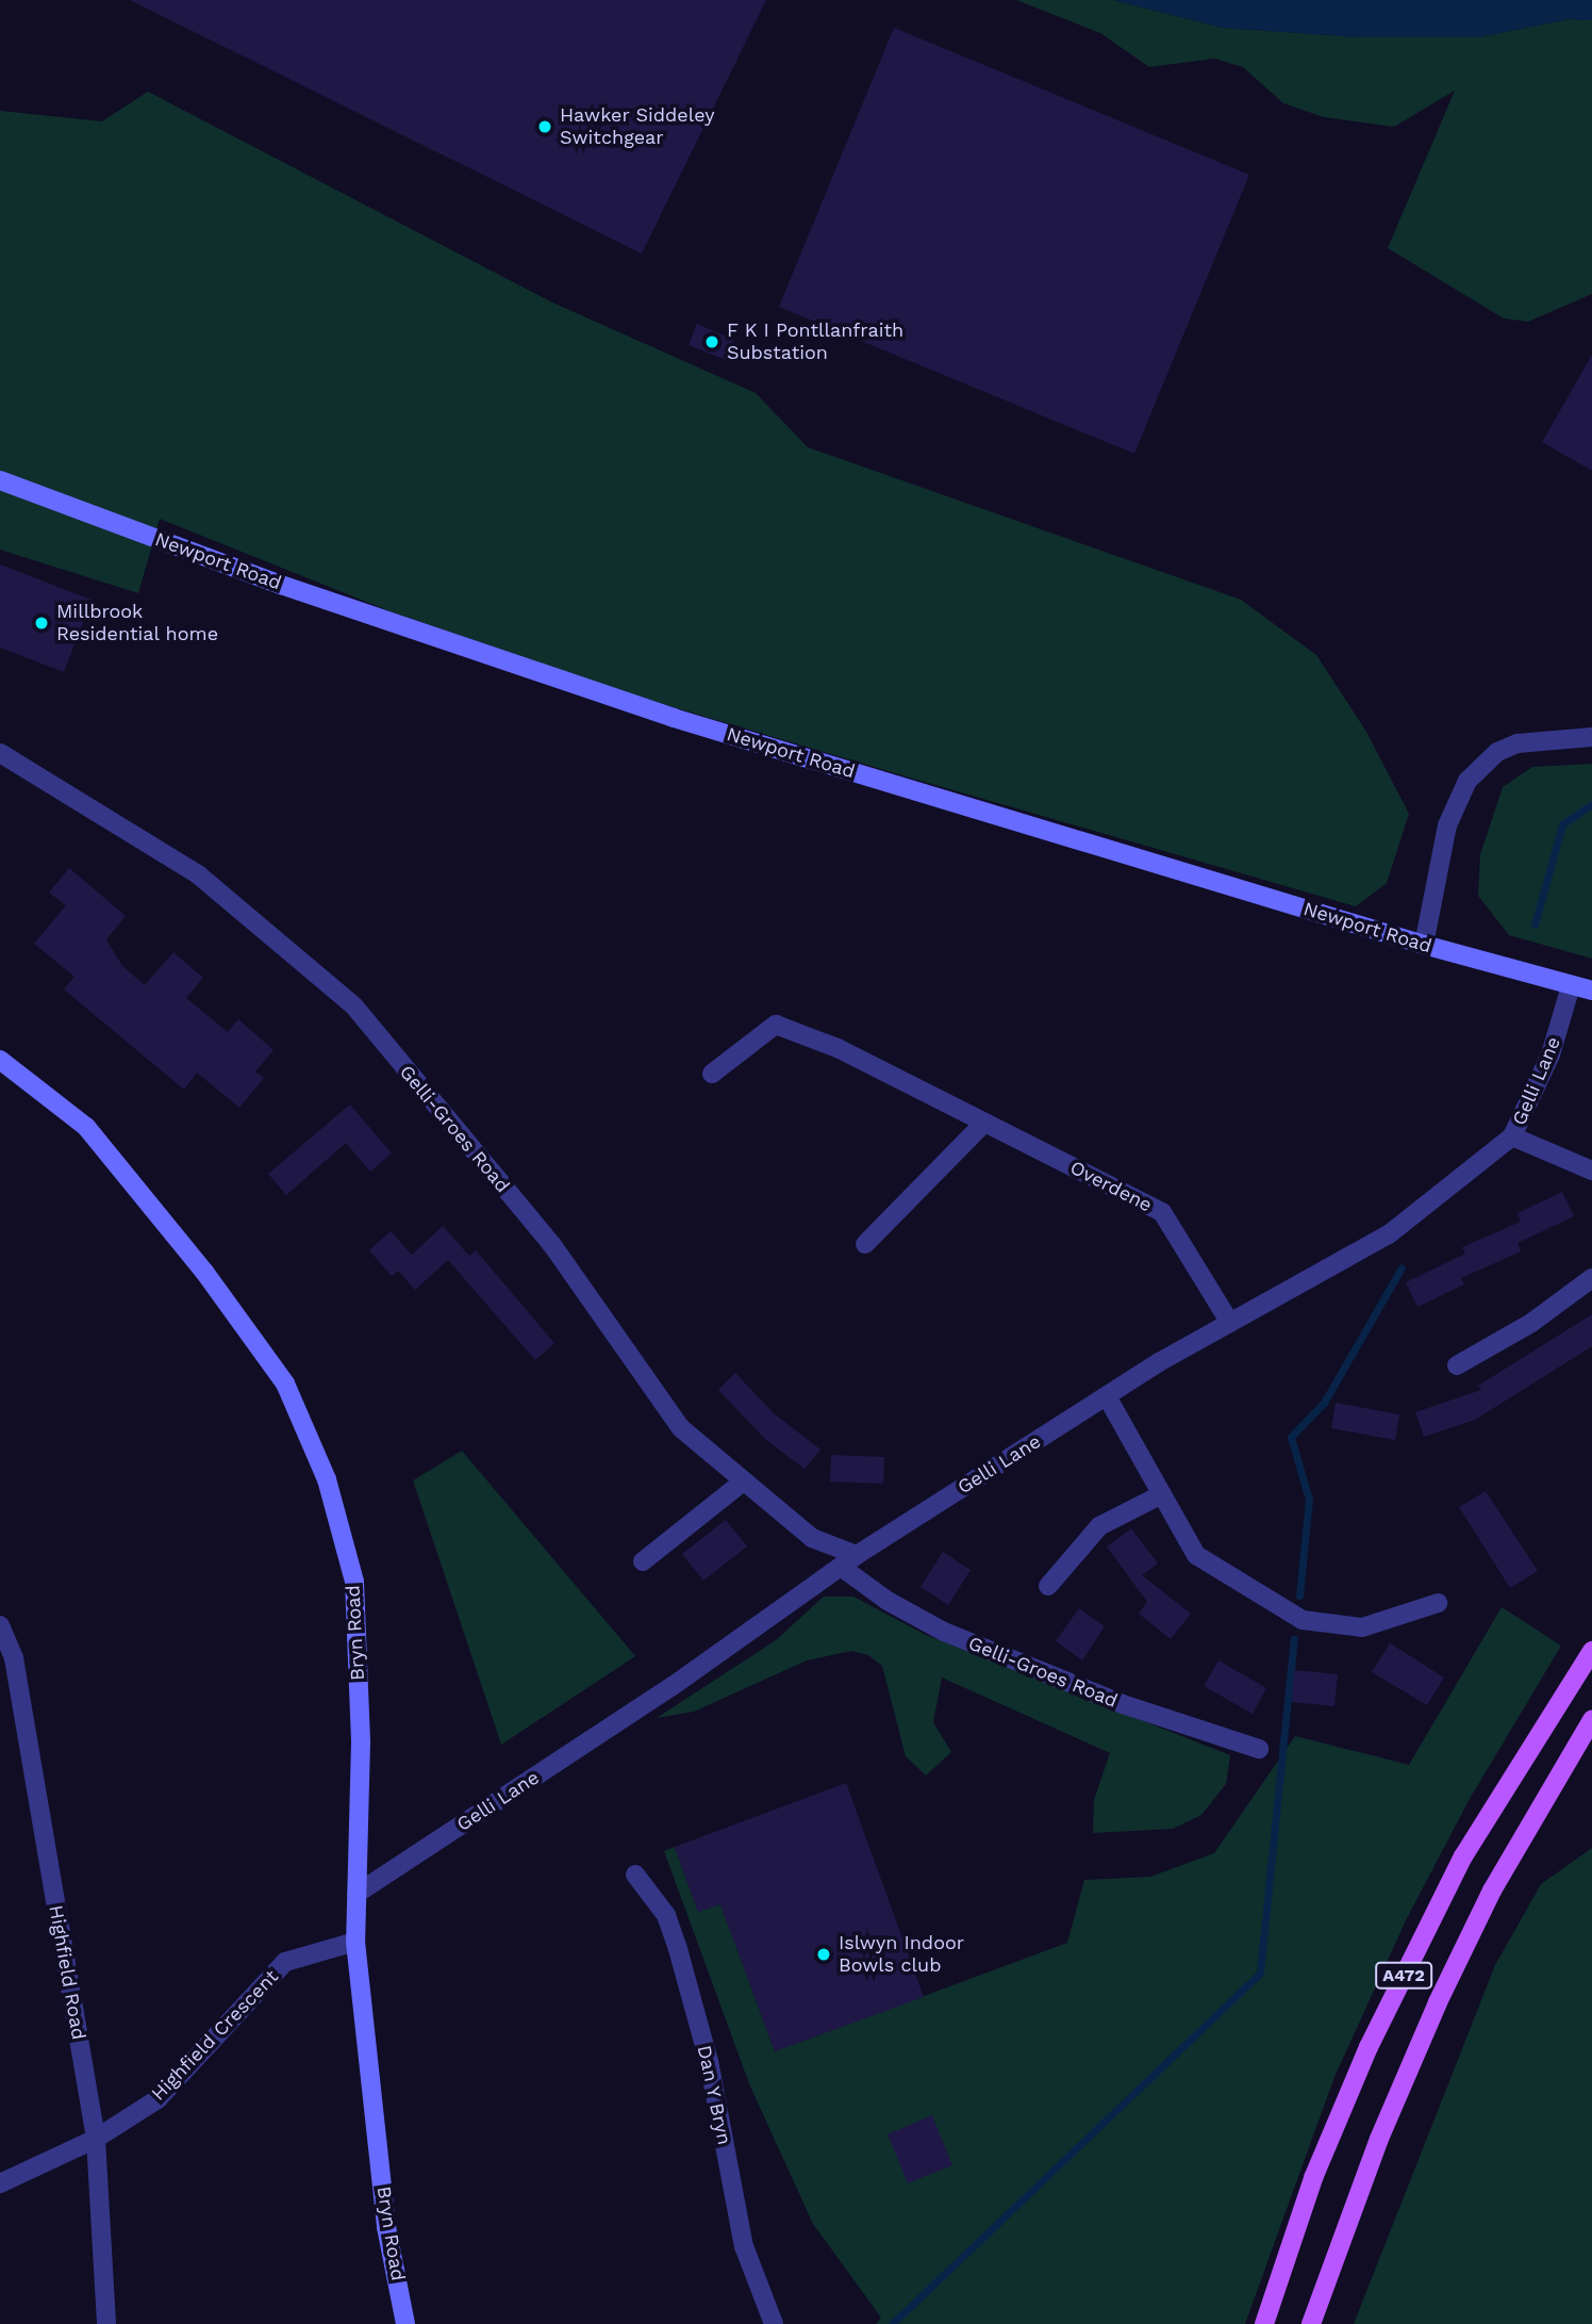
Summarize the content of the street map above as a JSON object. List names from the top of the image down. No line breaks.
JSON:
{"streets":{"main road":["Newport Road","Bryn Road","A472"],"street":["Gelli Lane","Gelli-Groes Road","Overdene","Highfield Road","Highfield Crescent","Dan Y Bryn"]},"crossings":[["Newport Road","Gelli Lane"],["Gelli Lane","Gelli-Groes Road"],["Gelli Lane","Overdene"],["Gelli Lane","Bryn Road"],["Bryn Road","Highfield Crescent"],["Highfield Road","Highfield Crescent"]],"places":["Hawker Siddeley Switchgear","F K I Pontllanfraith Substation","Millbrook Residential home","Islwyn Indoor Bowls club"]}
